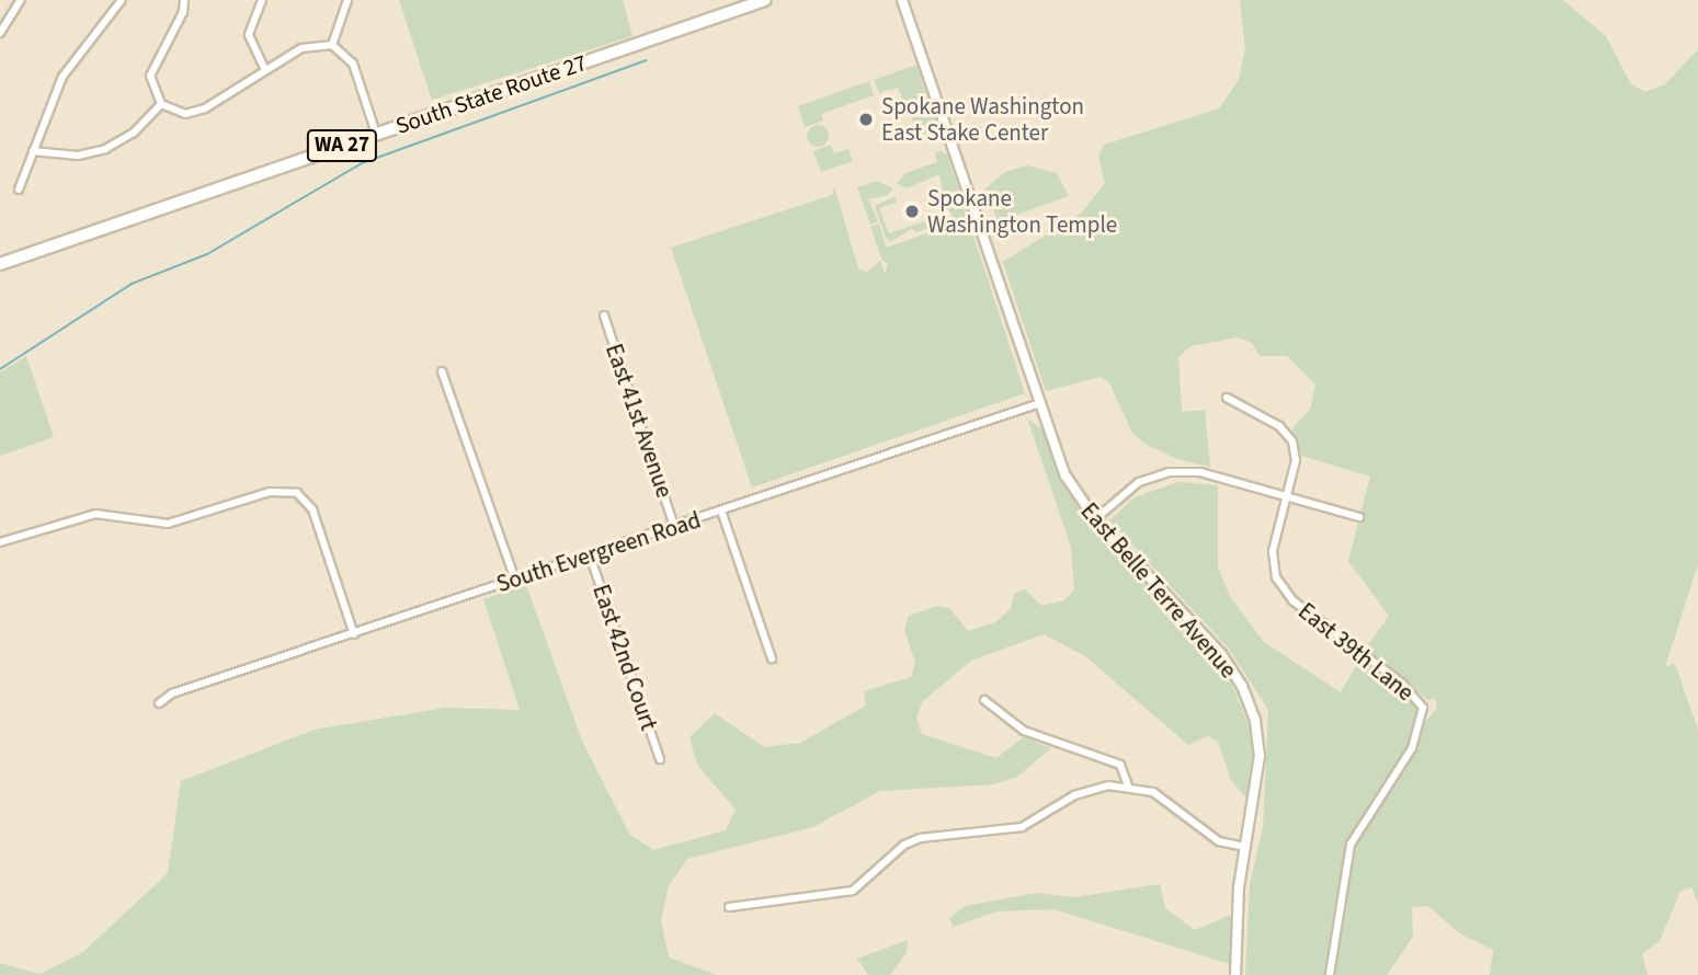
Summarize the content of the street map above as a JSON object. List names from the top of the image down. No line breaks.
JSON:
{"streets":{"main road":["South State Route 27","WA 27"],"street":["East 41st Avenue","South Evergreen Road","East Belle Terre Avenue","East 39th Lane","East 42nd Court"]},"crossings":[["East 41st Avenue","South Evergreen Road"],["South Evergreen Road","East Belle Terre Avenue"],["South Evergreen Road","East 42nd Court"]],"places":["Spokane Washington East Stake Center","Spokane Washington Temple"]}
